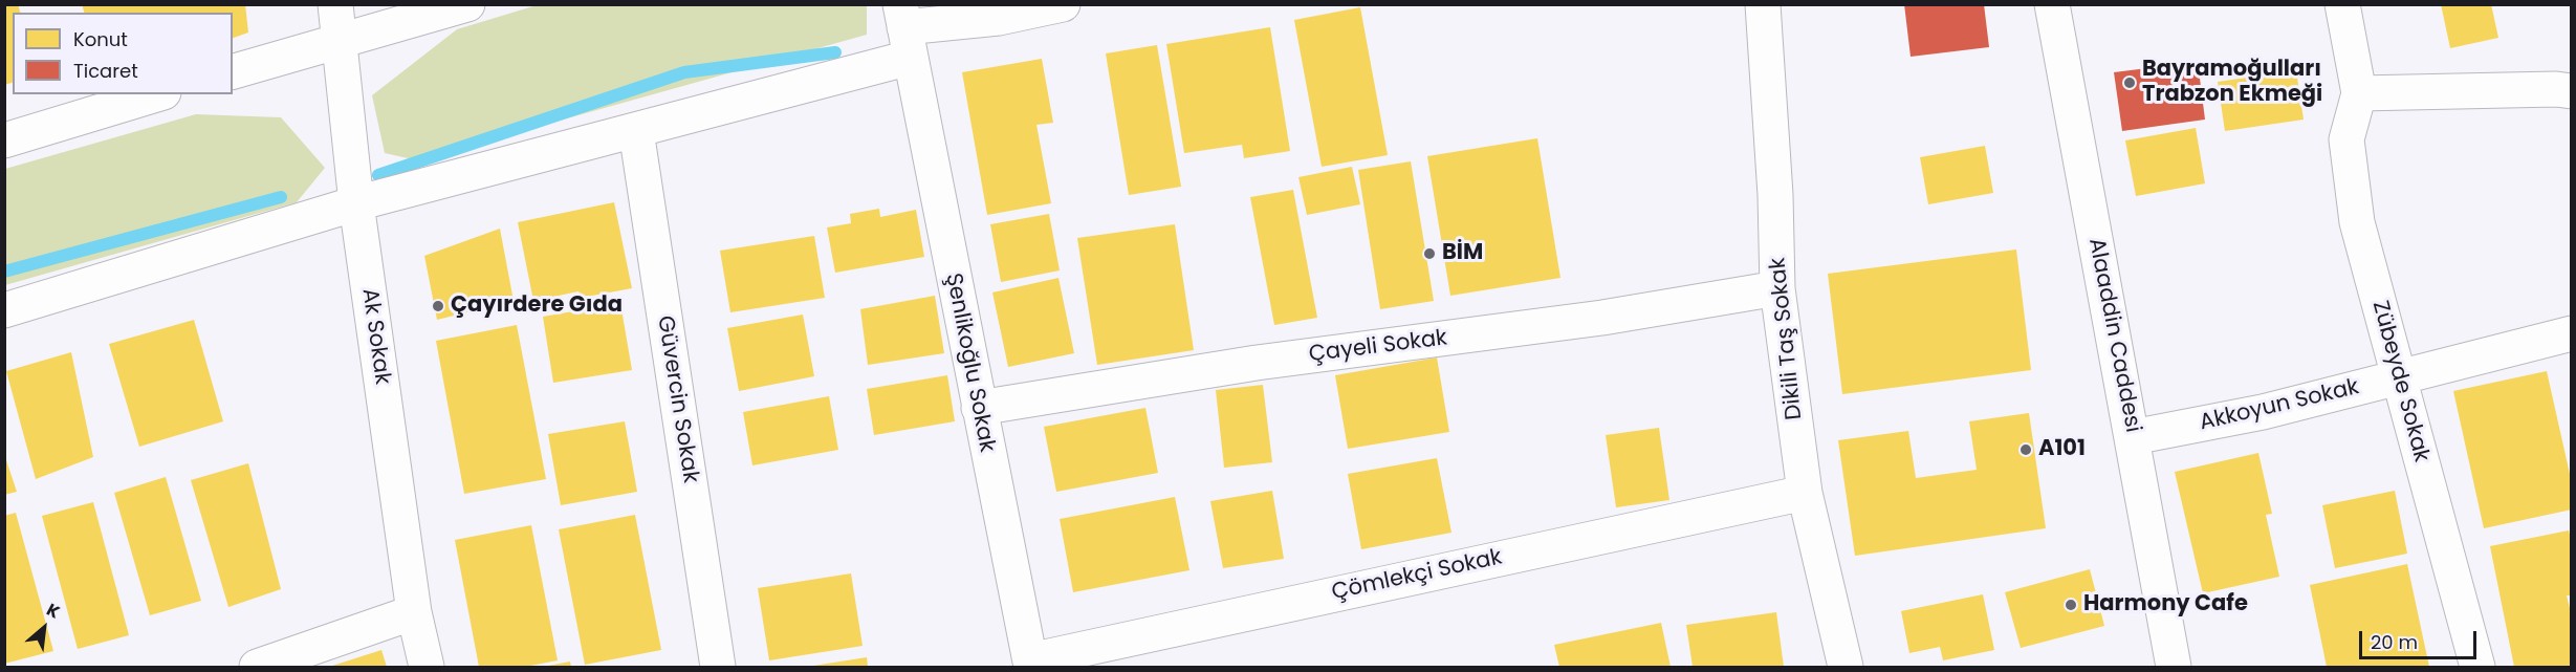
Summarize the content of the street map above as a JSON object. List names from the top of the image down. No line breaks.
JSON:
{"streets":{"street":["Alaaddin Caddesi","Ak Sokak","Dikili Taş Sokak","Çayeli Sokak","Şenlikoğlu Sokak","Zübeyde Sokak","Güvercin Sokak","Akkoyun Sokak","Çömlekçi Sokak"]},"crossings":[["Alaaddin Caddesi","Akkoyun Sokak"],["Dikili Taş Sokak","Çayeli Sokak"],["Dikili Taş Sokak","Çömlekçi Sokak"],["Çayeli Sokak","Şenlikoğlu Sokak"],["Şenlikoğlu Sokak","Çömlekçi Sokak"],["Zübeyde Sokak","Akkoyun Sokak"]],"places":["Bayramoğulları Trabzon Ekmeği","BİM","Çayırdere Gıda","A101","Harmony Cafe"],"legend":["Konut","Ticaret"],"scale_bar":"20 m","north":"top right"}
